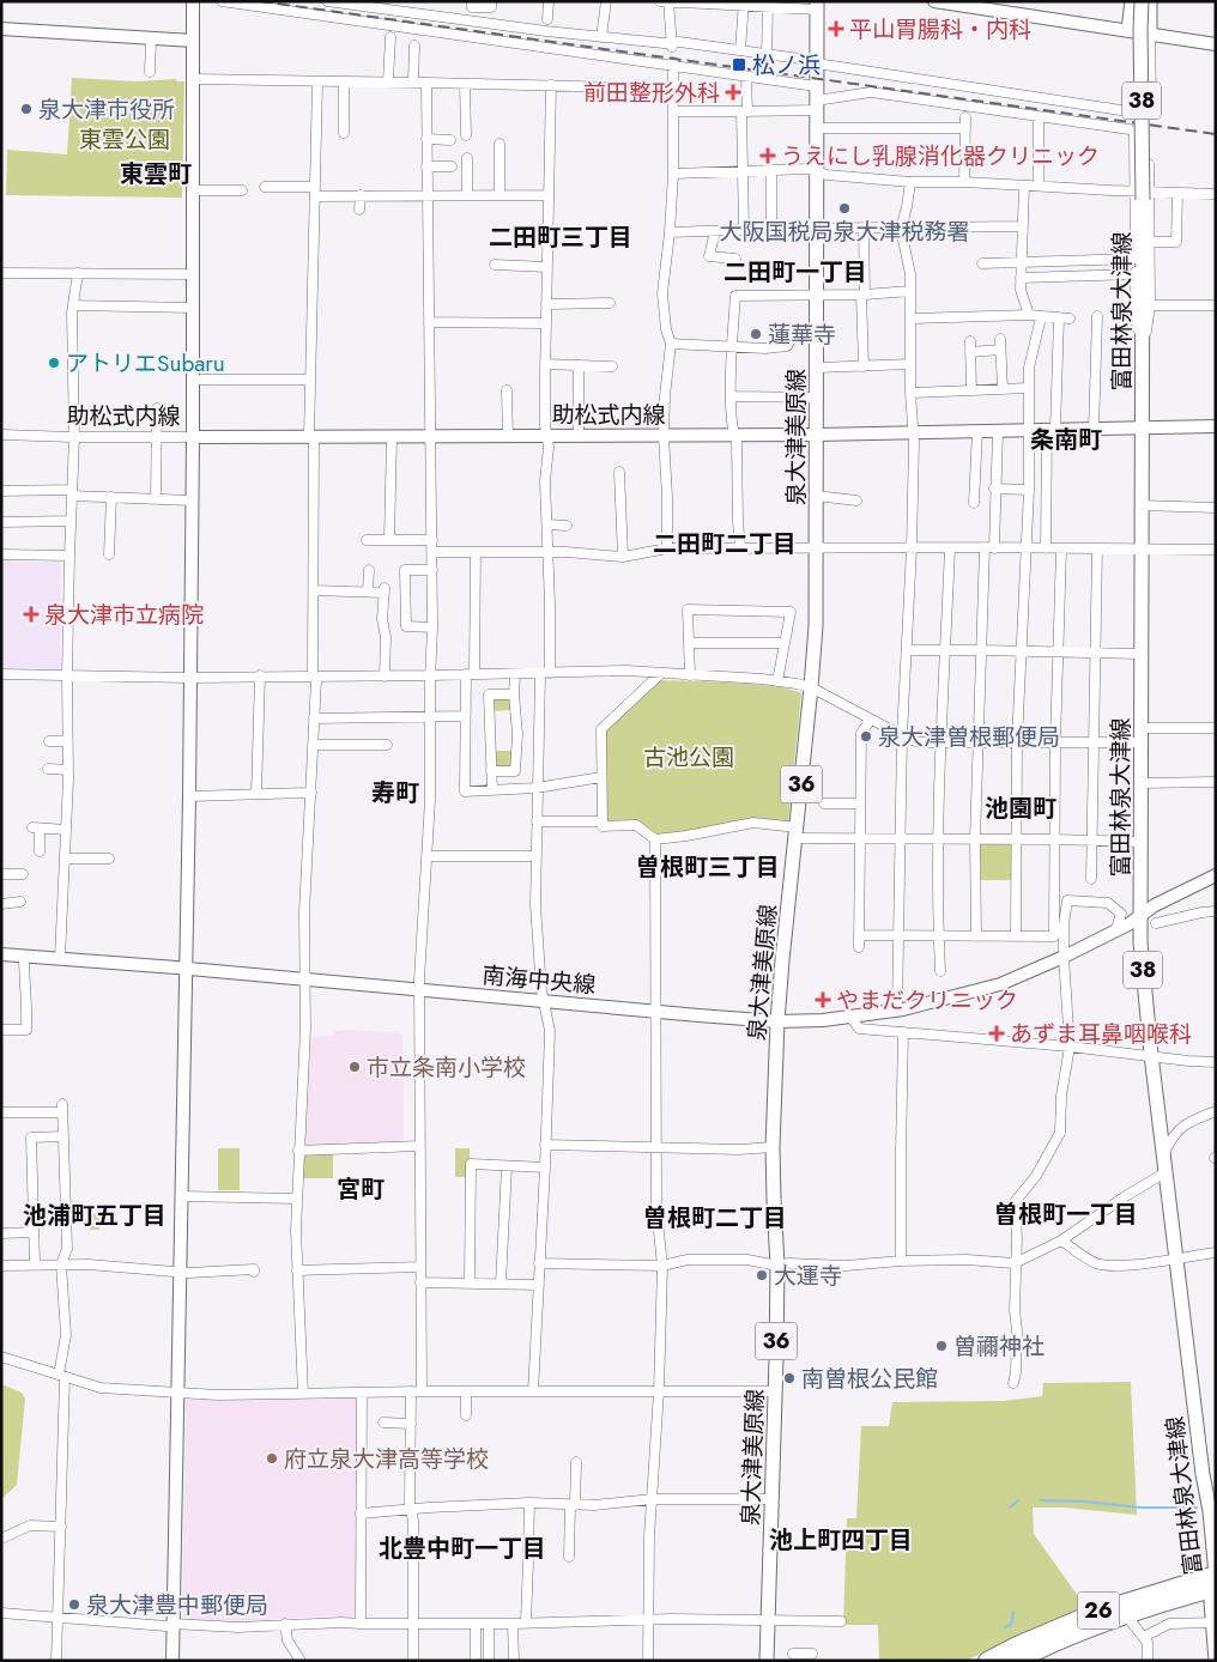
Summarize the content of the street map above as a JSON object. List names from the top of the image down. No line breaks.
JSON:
{"streets":{"highway":["26"],"main road":["38","富田林泉大津線","泉大津美原線","36"],"street":["助松式内線","南海中央線"]},"crossings":[["富田林泉大津線","助松式内線"],["富田林泉大津線","南海中央線"],["富田林泉大津線","26"],["助松式内線","泉大津美原線"],["泉大津美原線","南海中央線"]],"districts":["東雲町","二田町三丁目","二田町一丁目","条南町","二田町二丁目","寿町","池園町","曽根町三丁目","宮町","曽根町一丁目","池浦町五丁目","曽根町二丁目","池上町四丁目","北豊中町一丁目"],"parks":["東雲公園","古池公園"],"places":{"health":["平山胃腸科・内科","前田整形外科","うえにし乳腺消化器クリニック","泉大津市立病院","やまだクリニック","あずま耳鼻咽喉科"],"transit":["松ノ浜"],"other":["泉大津市役所","大阪国税局泉大津税務署","蓮華寺","アトリエSubaru","泉大津曽根郵便局","市立条南小学校","大運寺","曽禰神社","南曽根公民館","府立泉大津高等学校","泉大津豊中郵便局"]}}
